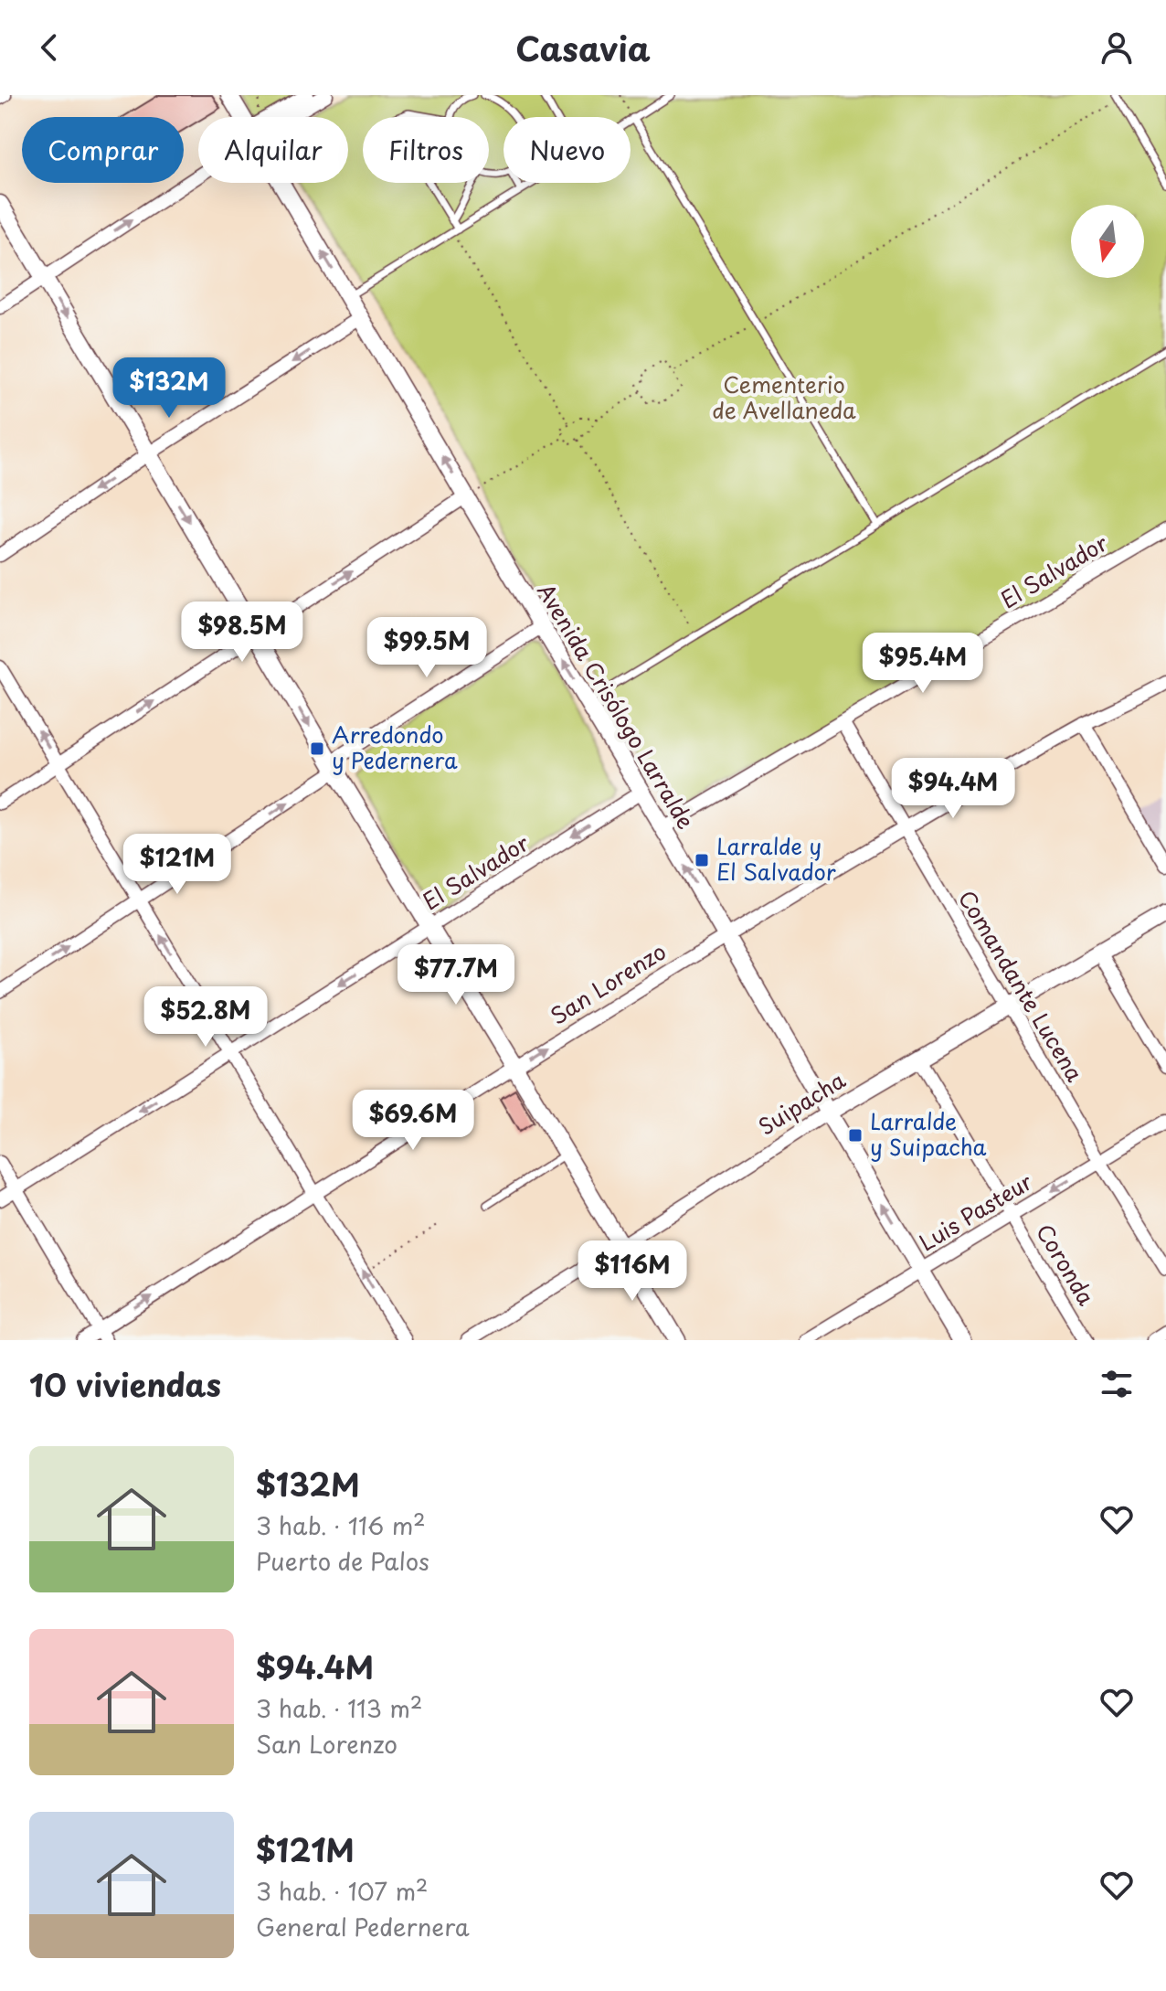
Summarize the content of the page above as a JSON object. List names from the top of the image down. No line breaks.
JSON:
{"streets":{"street":["El Salvador","Avenida Crisólogo Larralde","San Lorenzo","Comandante Lucena","Suipacha","Luis Pasteur","Coronda"]},"crossings":[["El Salvador","Avenida Crisólogo Larralde"],["El Salvador","Comandante Lucena"],["Avenida Crisólogo Larralde","San Lorenzo"],["Avenida Crisólogo Larralde","Suipacha"],["Avenida Crisólogo Larralde","Luis Pasteur"],["San Lorenzo","Comandante Lucena"],["Comandante Lucena","Suipacha"],["Comandante Lucena","Luis Pasteur"],["Suipacha","Coronda"],["Luis Pasteur","Coronda"]],"one_way":["El Salvador","Avenida Crisólogo Larralde","San Lorenzo"],"parks":["Cementerio de Avellaneda"],"places":{"transit":["Arredondo y Pedernera","Larralde y El Salvador","Larralde y Suipacha"]},"north":"bottom","page":{"header":"Casavia","chip":["Comprar","Alquilar","Filtros","Nuevo"],"price":["$132M","$98.5M","$99.5M","$95.4M","$94.4M","$121M","$77.7M","$52.8M","$69.6M","$116M"],"heading":"10 viviendas","list":[{"name":"$132M","note":"3 hab. · 116 m² · Puerto de Palos"},{"name":"$94.4M","note":"3 hab. · 113 m² · San Lorenzo"},{"name":"$121M","note":"3 hab. · 107 m² · General Pedernera"}]}}
